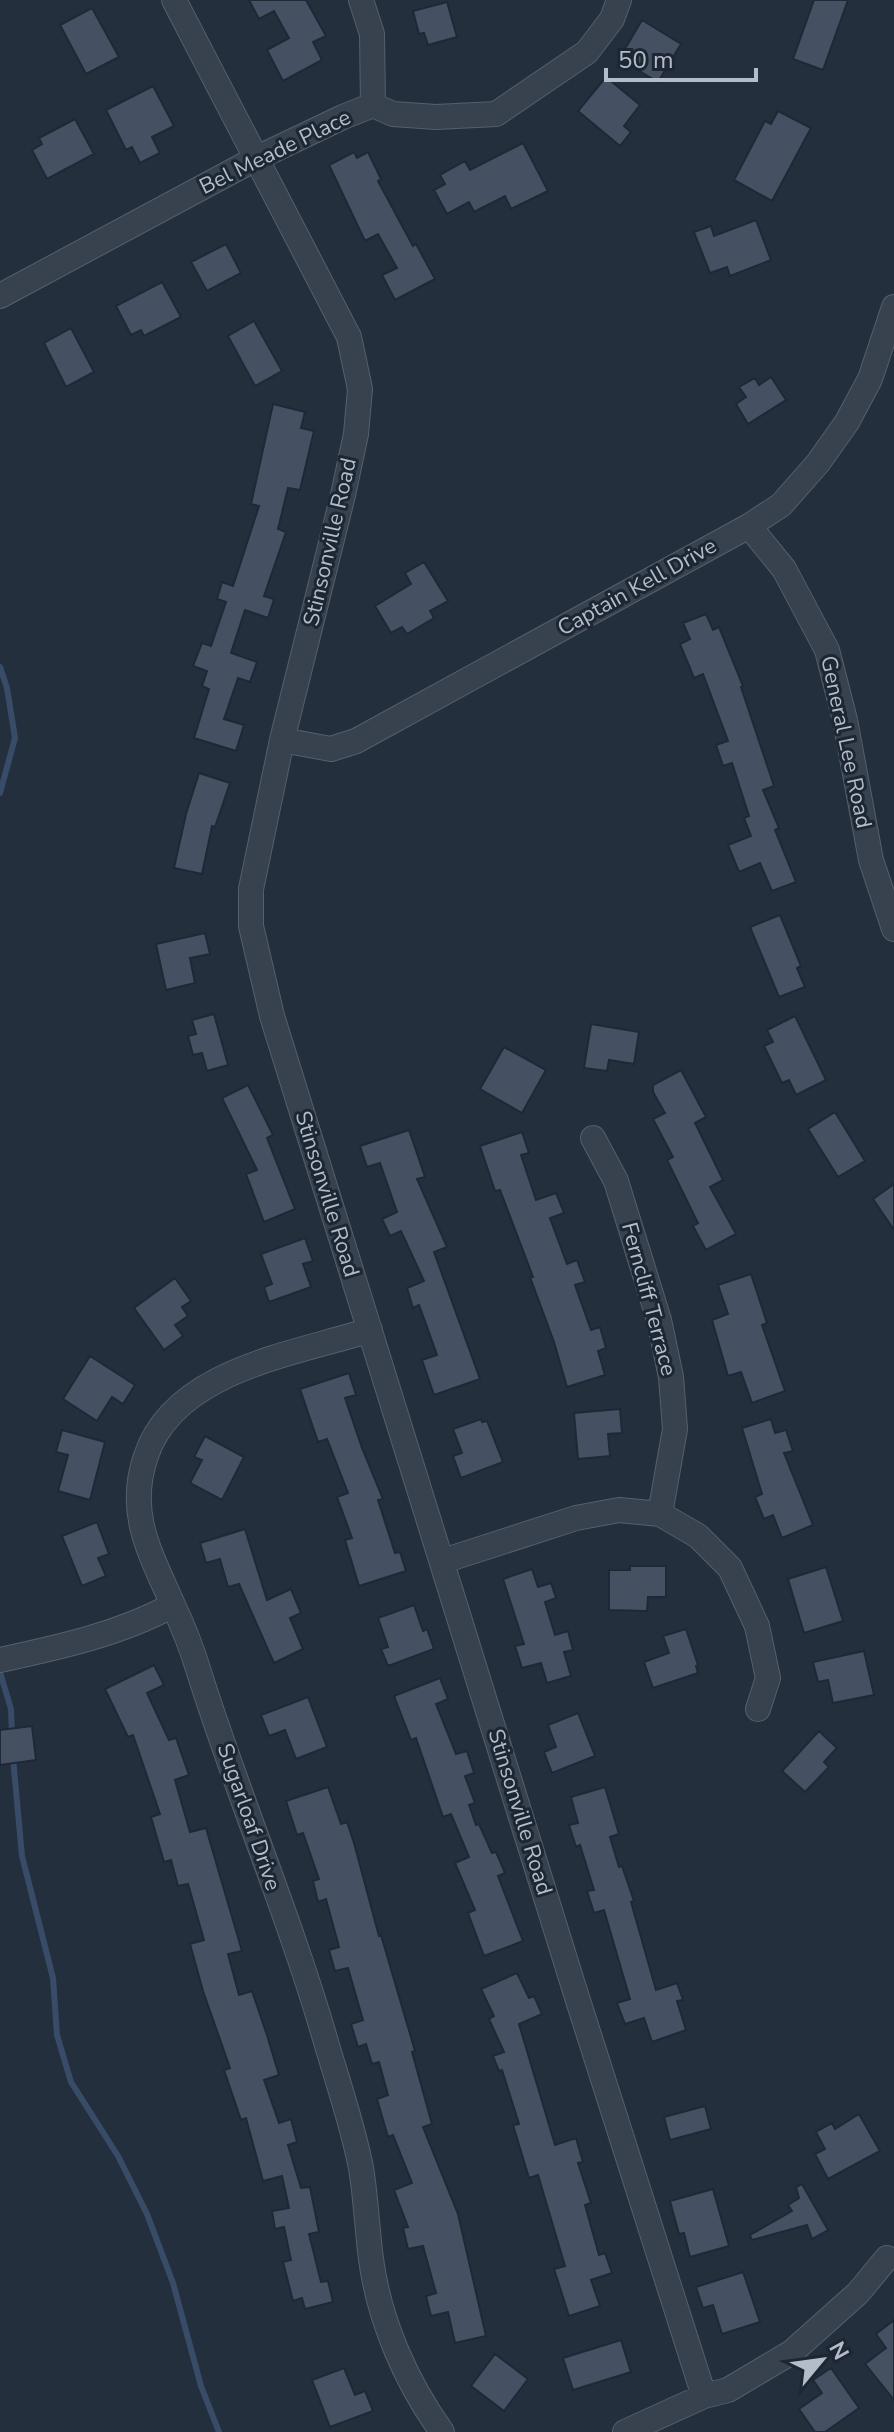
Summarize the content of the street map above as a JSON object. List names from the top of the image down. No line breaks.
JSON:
{"streets":{"street":["Bel Meade Place","Stinsonville Road","Captain Kell Drive","General Lee Road","Ferncliff Terrace","Sugarloaf Drive"]},"crossings":[["Bel Meade Place","Stinsonville Road"],["Stinsonville Road","Captain Kell Drive"],["Stinsonville Road","Sugarloaf Drive"],["Captain Kell Drive","General Lee Road"]],"scale_bar":"50 m","north":"top right"}
